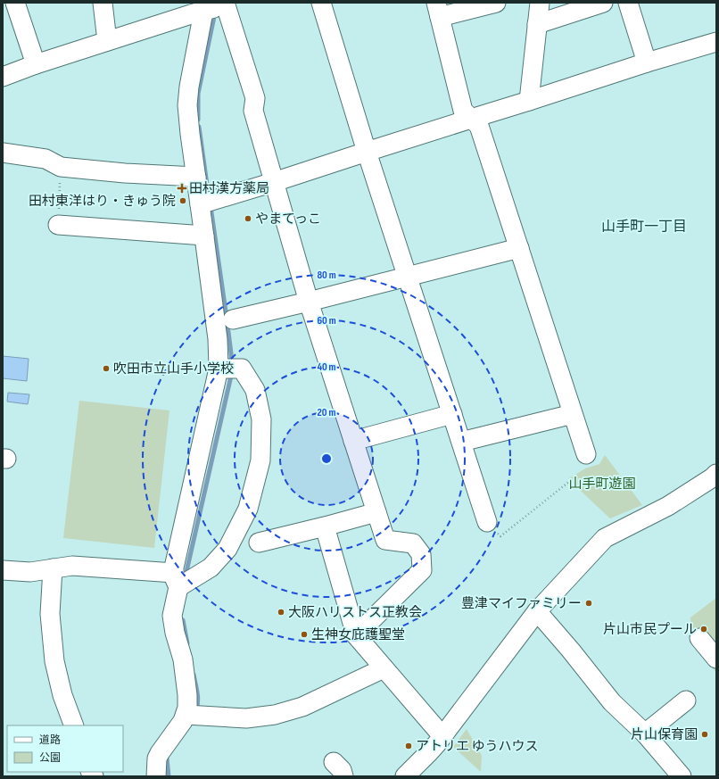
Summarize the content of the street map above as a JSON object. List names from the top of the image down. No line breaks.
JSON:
{"districts":["山手町一丁目"],"parks":["山手町遊園"],"places":{"health":["田村漢方薬局"],"other":["田村東洋はり・きゅう院","やまてっこ","吹田市立山手小学校","豊津マイファミリー","大阪ハリストス正教会","片山市民プール","生神女庇護聖堂","片山保育園","アトリエ ゆうハウス"]},"legend":["道路","公園"],"rings":["80 m","60 m","40 m","20 m"]}
